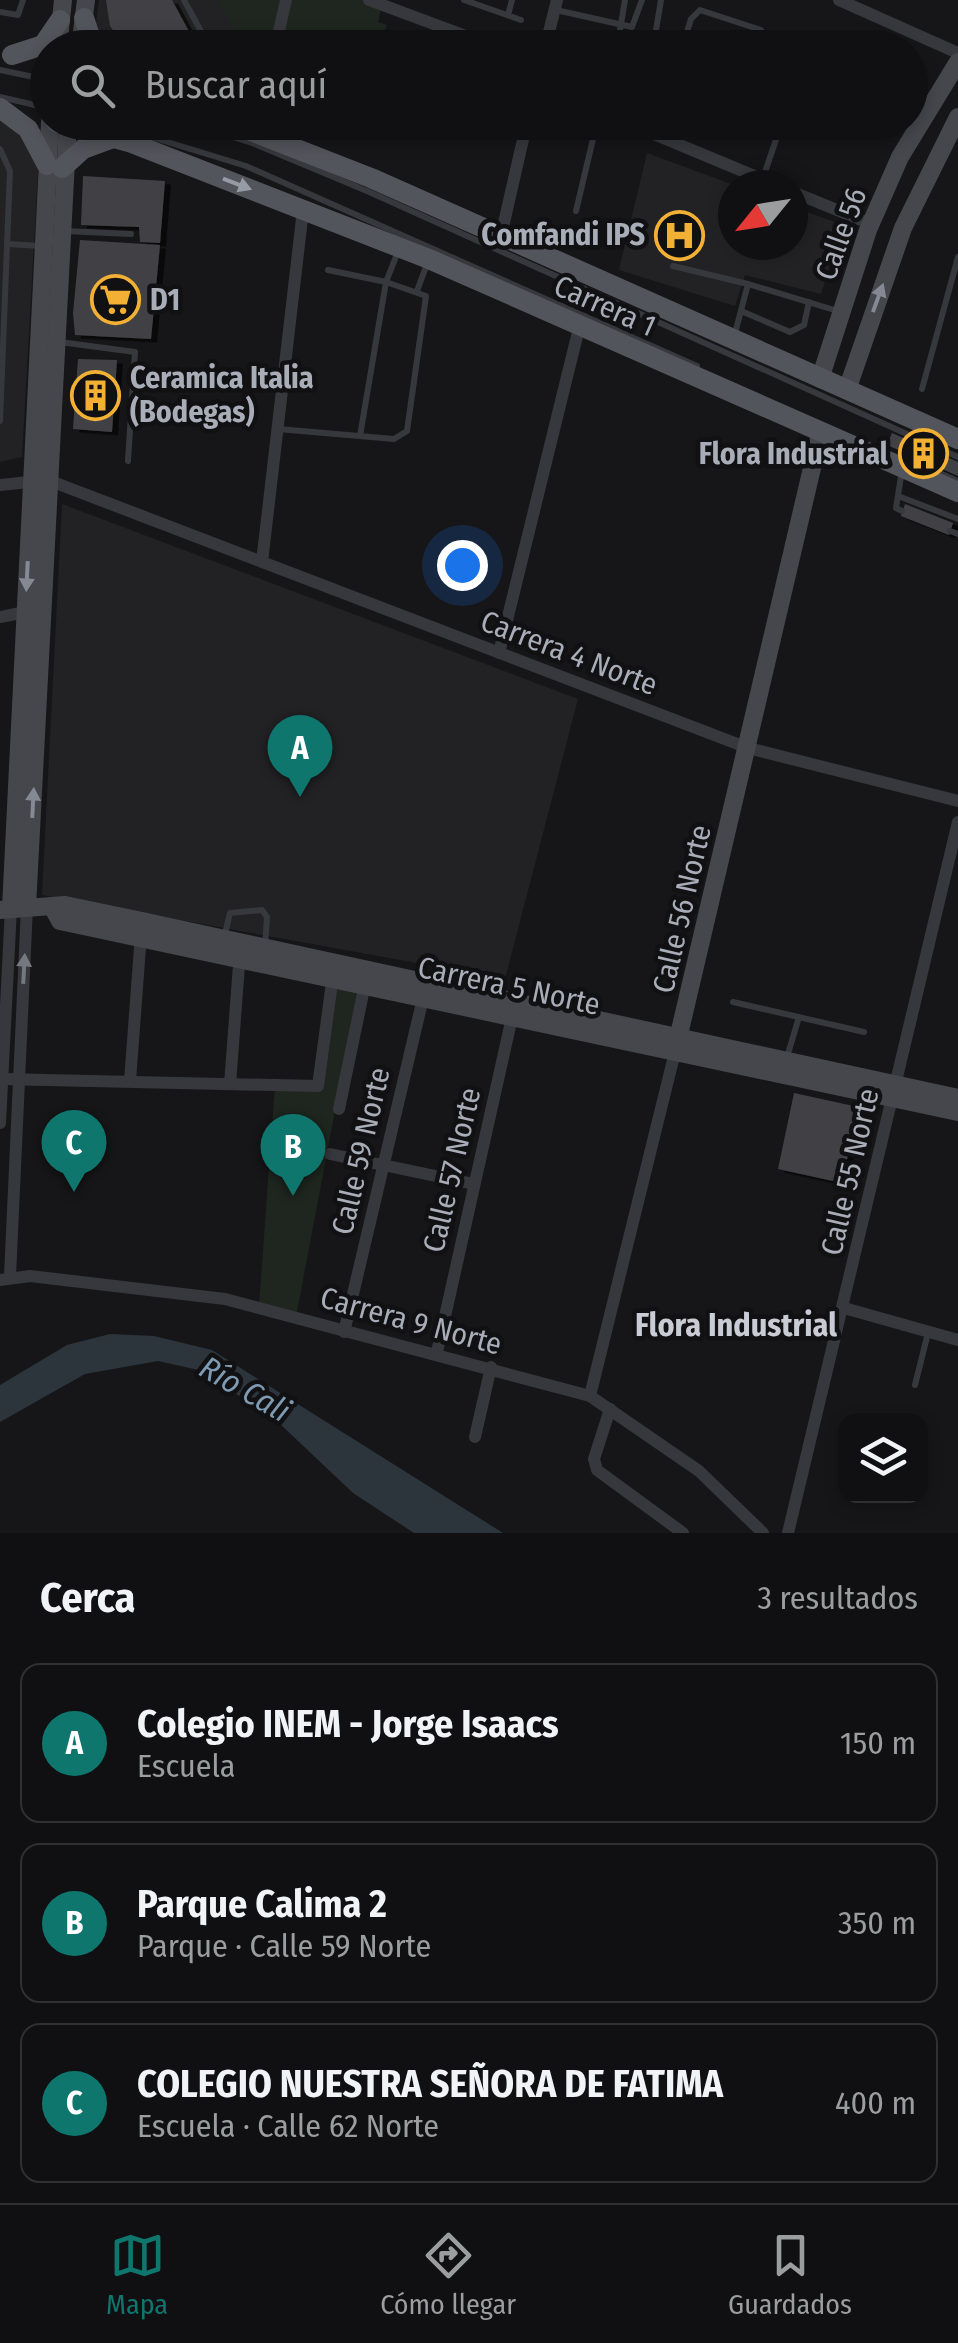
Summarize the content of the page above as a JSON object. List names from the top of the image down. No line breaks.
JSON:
{"streets":{"main road":["Carrera 1"],"street":["Calle 56","Carrera 4 Norte","Calle 56 Norte","Carrera 5 Norte","Calle 59 Norte","Calle 57 Norte","Calle 55 Norte","Carrera 9 Norte"]},"crossings":[["Calle 56","Carrera 1"],["Carrera 1","Calle 56 Norte"],["Carrera 4 Norte","Calle 56 Norte"],["Calle 56 Norte","Carrera 5 Norte"],["Calle 56 Norte","Carrera 9 Norte"],["Carrera 5 Norte","Calle 59 Norte"],["Carrera 5 Norte","Calle 57 Norte"],["Carrera 5 Norte","Calle 55 Norte"],["Calle 59 Norte","Carrera 9 Norte"],["Calle 57 Norte","Carrera 9 Norte"]],"districts":["Flora Industrial"],"water":["Río Cali"],"places":{"hospital":["Comfandi IPS"],"supermarket":["D1"],"building":["Ceramica Italia (Bodegas)","Flora Industrial"]},"north":"bottom left","page":{"search":"Buscar aquí","pins":["A","C","B"],"heading":["Cerca","3 resultados"],"list":[{"mark":"A","name":"Colegio INEM - Jorge Isaacs","note":"Escuela","value":"150 m"},{"mark":"B","name":"Parque Calima 2","note":"Parque · Calle 59 Norte","value":"350 m"},{"mark":"C","name":"COLEGIO NUESTRA SEÑORA DE FATIMA","note":"Escuela · Calle 62 Norte","value":"400 m"}],"nav":["Mapa","Cómo llegar","Guardados"]}}
